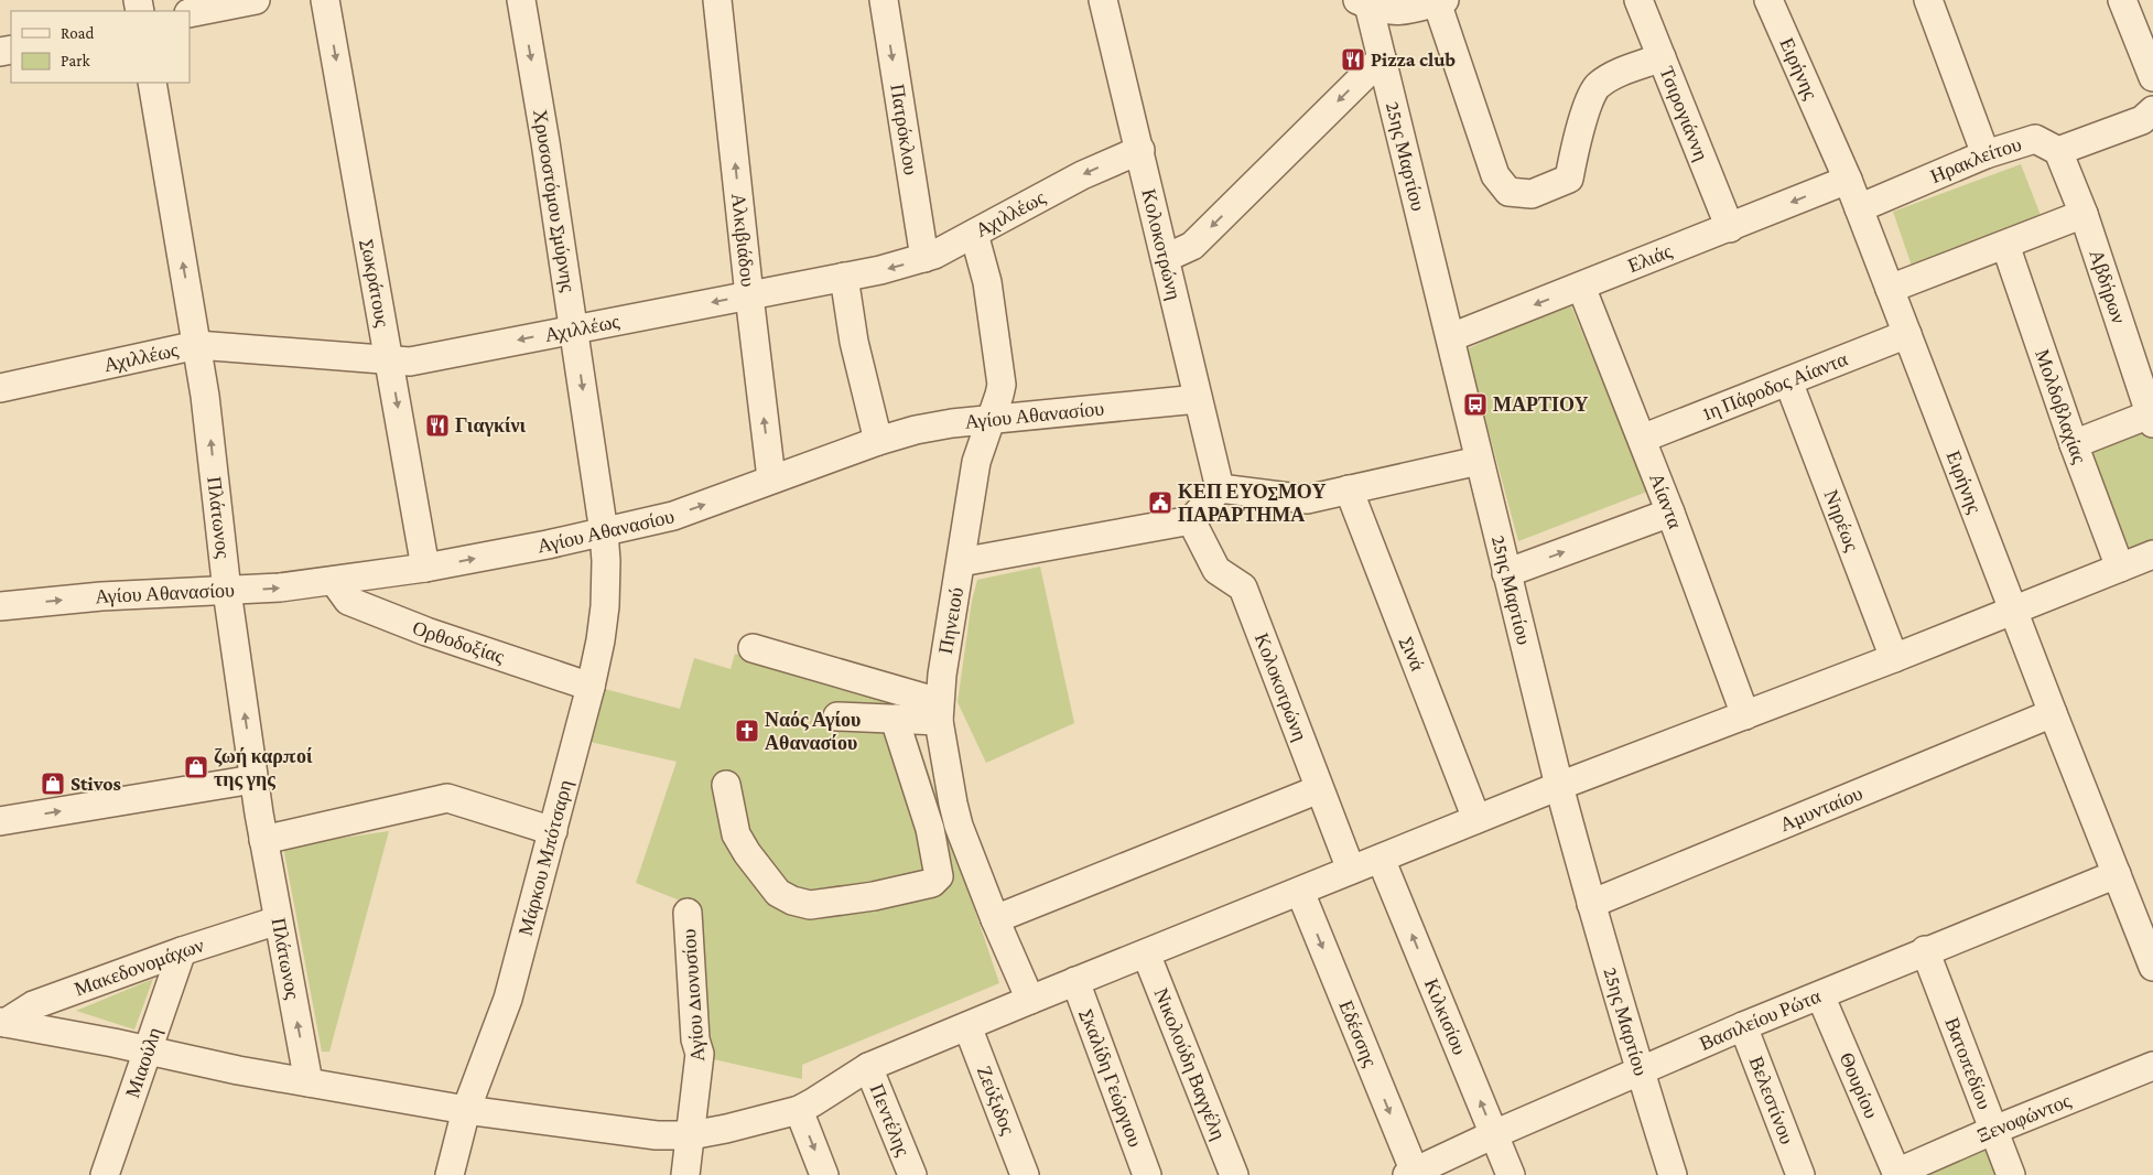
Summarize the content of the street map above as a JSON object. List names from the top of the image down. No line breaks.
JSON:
{"streets":{"street":["Ειρήνης","Τσιρογιάννη","Πατρόκλου","25ης Μαρτίου","Ηρακλείτου","Χρυσοστόμου Σμύρνης","Αχιλλέως","Αλκιβιάδου","Κολοκοτρώνη","Ελιάς","Σωκράτους","Αβδήρων","1η Πάροδος Αίαντα","Μολδοβλαχίας","Αγίου Αθανασίου","Αίαντα","Πλάτωνος","Νηρέως","Πηνειού","Ορθοδοξίας","Σινά","Αμυνταίου","Μάρκου Μπότσαρη","Μακεδονομάχων","Αγίου Διονυσίου","Κιλκισίου","Βασιλείου Ρώτα","Εδέσσης","Βατοπεδίου","Μιαούλη","Νικολούδη Βαγγέλη","Σκαλίδη Γεώργιου","Θουρίου","Ζεύξιδος","Βελεστίνου","Ξενοφώντος","Πεντέλης"]},"crossings":[["Ειρήνης","Ηρακλείτου"],["Ειρήνης","Ελιάς"],["Ειρήνης","1η Πάροδος Αίαντα"],["Ειρήνης","Αμυνταίου"],["Ειρήνης","Βασιλείου Ρώτα"],["Τσιρογιάννη","Ελιάς"],["Πατρόκλου","Αχιλλέως"],["25ης Μαρτίου","Ελιάς"],["25ης Μαρτίου","Αμυνταίου"],["25ης Μαρτίου","Βασιλείου Ρώτα"],["Ηρακλείτου","Αβδήρων"],["Χρυσοστόμου Σμύρνης","Αχιλλέως"],["Χρυσοστόμου Σμύρνης","Αγίου Αθανασίου"],["Χρυσοστόμου Σμύρνης","Μάρκου Μπότσαρη"],["Αχιλλέως","Αλκιβιάδου"],["Αχιλλέως","Κολοκοτρώνη"],["Αχιλλέως","Σωκράτους"],["Αχιλλέως","Πλάτωνος"],["Αχιλλέως","Πηνειού"],["Αλκιβιάδου","Αγίου Αθανασίου"],["Κολοκοτρώνη","Αγίου Αθανασίου"],["Ελιάς","Αίαντα"],["Σωκράτους","Αγίου Αθανασίου"],["1η Πάροδος Αίαντα","Αίαντα"],["1η Πάροδος Αίαντα","Νηρέως"],["Αγίου Αθανασίου","Πλάτωνος"],["Αγίου Αθανασίου","Πηνειού"],["Αγίου Αθανασίου","Ορθοδοξίας"],["Αγίου Αθανασίου","Μάρκου Μπότσαρη"],["Πλάτωνος","Μακεδονομάχων"],["Ορθοδοξίας","Μάρκου Μπότσαρη"],["Μακεδονομάχων","Μιαούλη"],["Κιλκισίου","Βασιλείου Ρώτα"],["Βασιλείου Ρώτα","Εδέσσης"],["Βασιλείου Ρώτα","Βατοπεδίου"],["Βασιλείου Ρώτα","Θουρίου"],["Βασιλείου Ρώτα","Βελεστίνου"],["Βατοπεδίου","Ξενοφώντος"],["Θουρίου","Ξενοφώντος"]],"one_way":["Πατρόκλου","Χρυσοστόμου Σμύρνης","Αχιλλέως","Σωκράτους","Πλάτωνος","Κιλκισίου","Εδέσσης"],"places":{"restaurant":["Pizza club","Γιαγκίνι"],"bus stop":["ΜΑΡΤΙΟΥ"],"public building":["ΚΕΠ ΕΥΟΣΜΟΥ ΠΑΡΑΡΤΗΜΑ"],"church":["Ναός Αγίου Αθανασίου"],"shop":["ζωή καρποί της γης","Stivos"]},"legend":["Road","Park"]}
